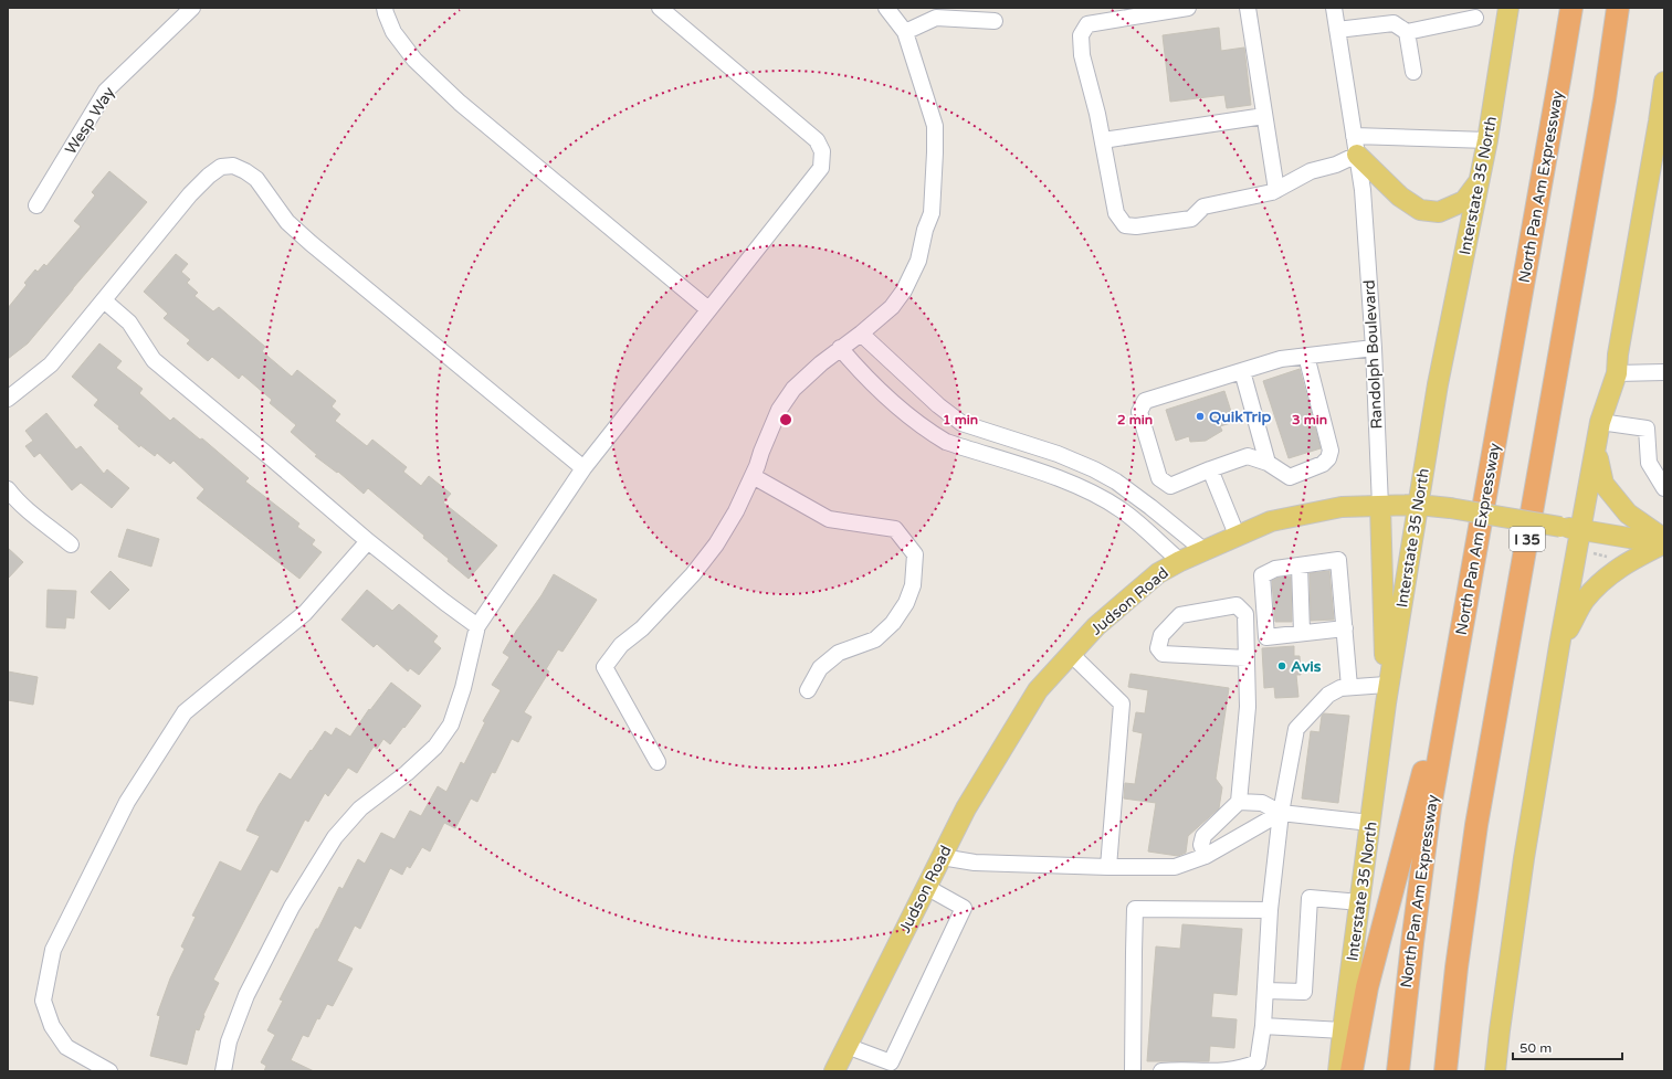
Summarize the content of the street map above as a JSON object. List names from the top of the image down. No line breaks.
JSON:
{"streets":{"highway":["North Pan Am Expressway","I 35"],"main road":["Interstate 35 North","Randolph Boulevard","Judson Road"],"street":["Wesp Way"]},"crossings":[["Interstate 35 North","Randolph Boulevard"],["Interstate 35 North","Judson Road"],["Randolph Boulevard","Judson Road"]],"places":["QuikTrip","Avis"],"scale_bar":"50 m","rings":["1 min","2 min","3 min"]}
